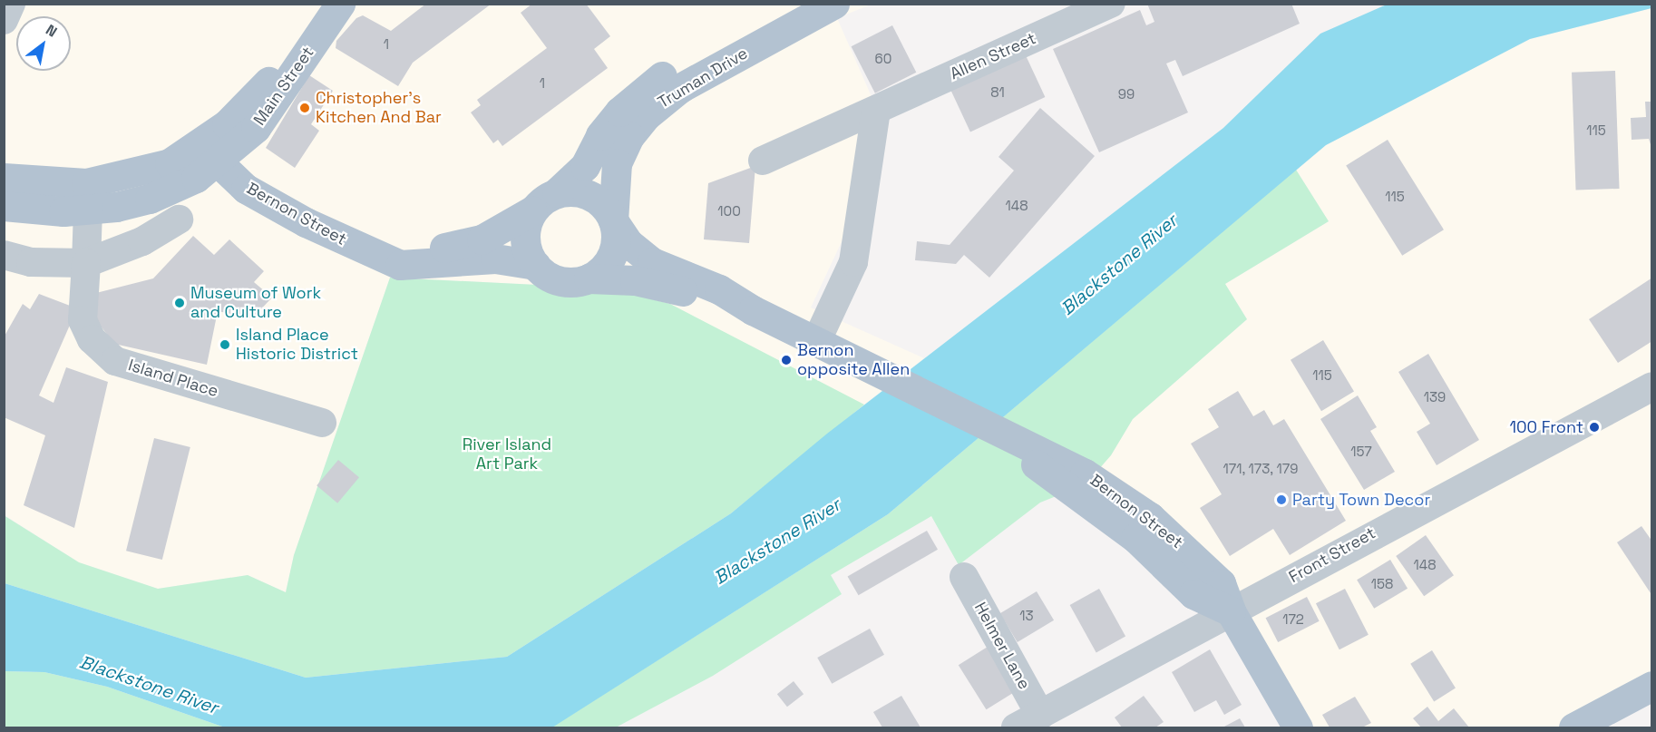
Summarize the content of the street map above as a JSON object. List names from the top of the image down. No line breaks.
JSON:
{"streets":{"main road":["Truman Drive","Main Street","Bernon Street"],"street":["Allen Street","Island Place","Front Street","Helmer Lane"]},"crossings":[["Truman Drive","Bernon Street"],["Main Street","Bernon Street"],["Bernon Street","Front Street"],["Front Street","Helmer Lane"]],"water":["Blackstone River"],"parks":["River Island Art Park"],"places":["Christopher's Kitchen And Bar","Museum of Work and Culture","Island Place Historic District","Bernon opposite Allen","100 Front","Party Town Decor"],"house_numbers":["1","60","1","81","99","115","115","148","100","115","139","157","171, 173, 179","148","158","13","172"],"north":"top right"}
